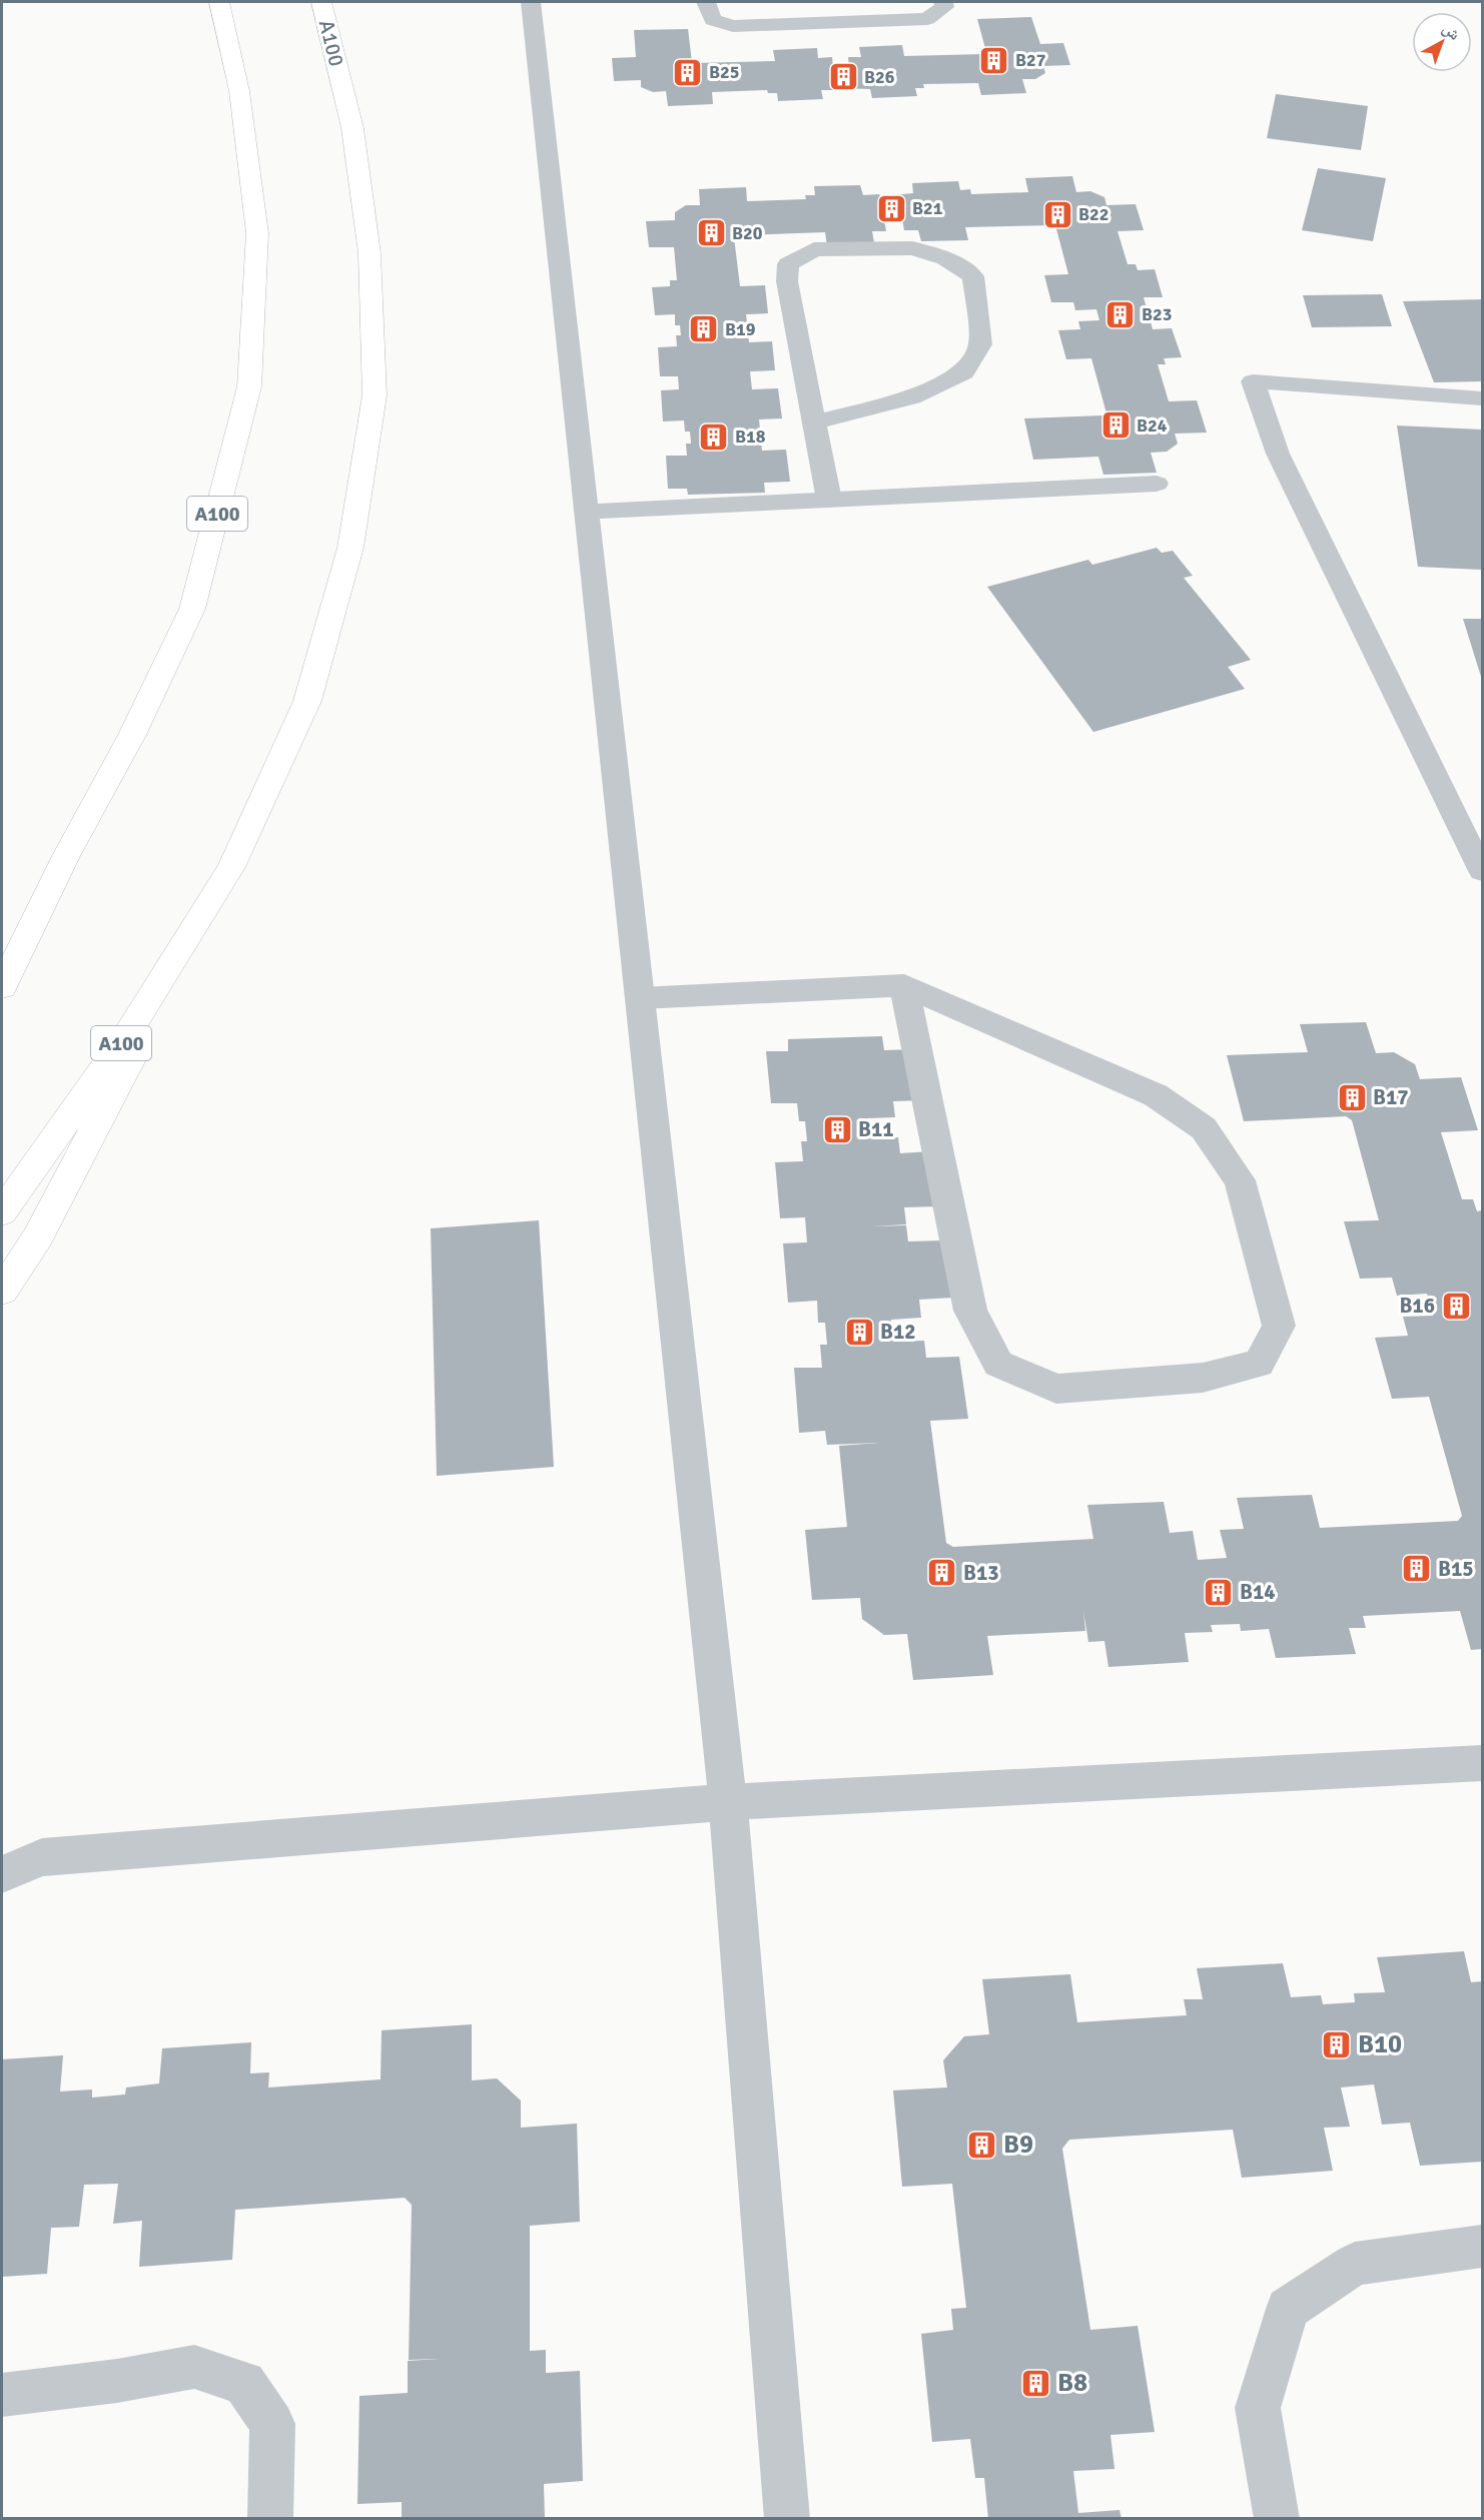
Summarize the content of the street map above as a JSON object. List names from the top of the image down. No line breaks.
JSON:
{"streets":{"highway":["A100"]},"places":{"building":["B27","B25","B26","B21","B22","B20","B23","B19","B24","B18","B17","B11","B16","B12","B15","B13","B14","B10","B9","B8"]},"north":"top right"}
